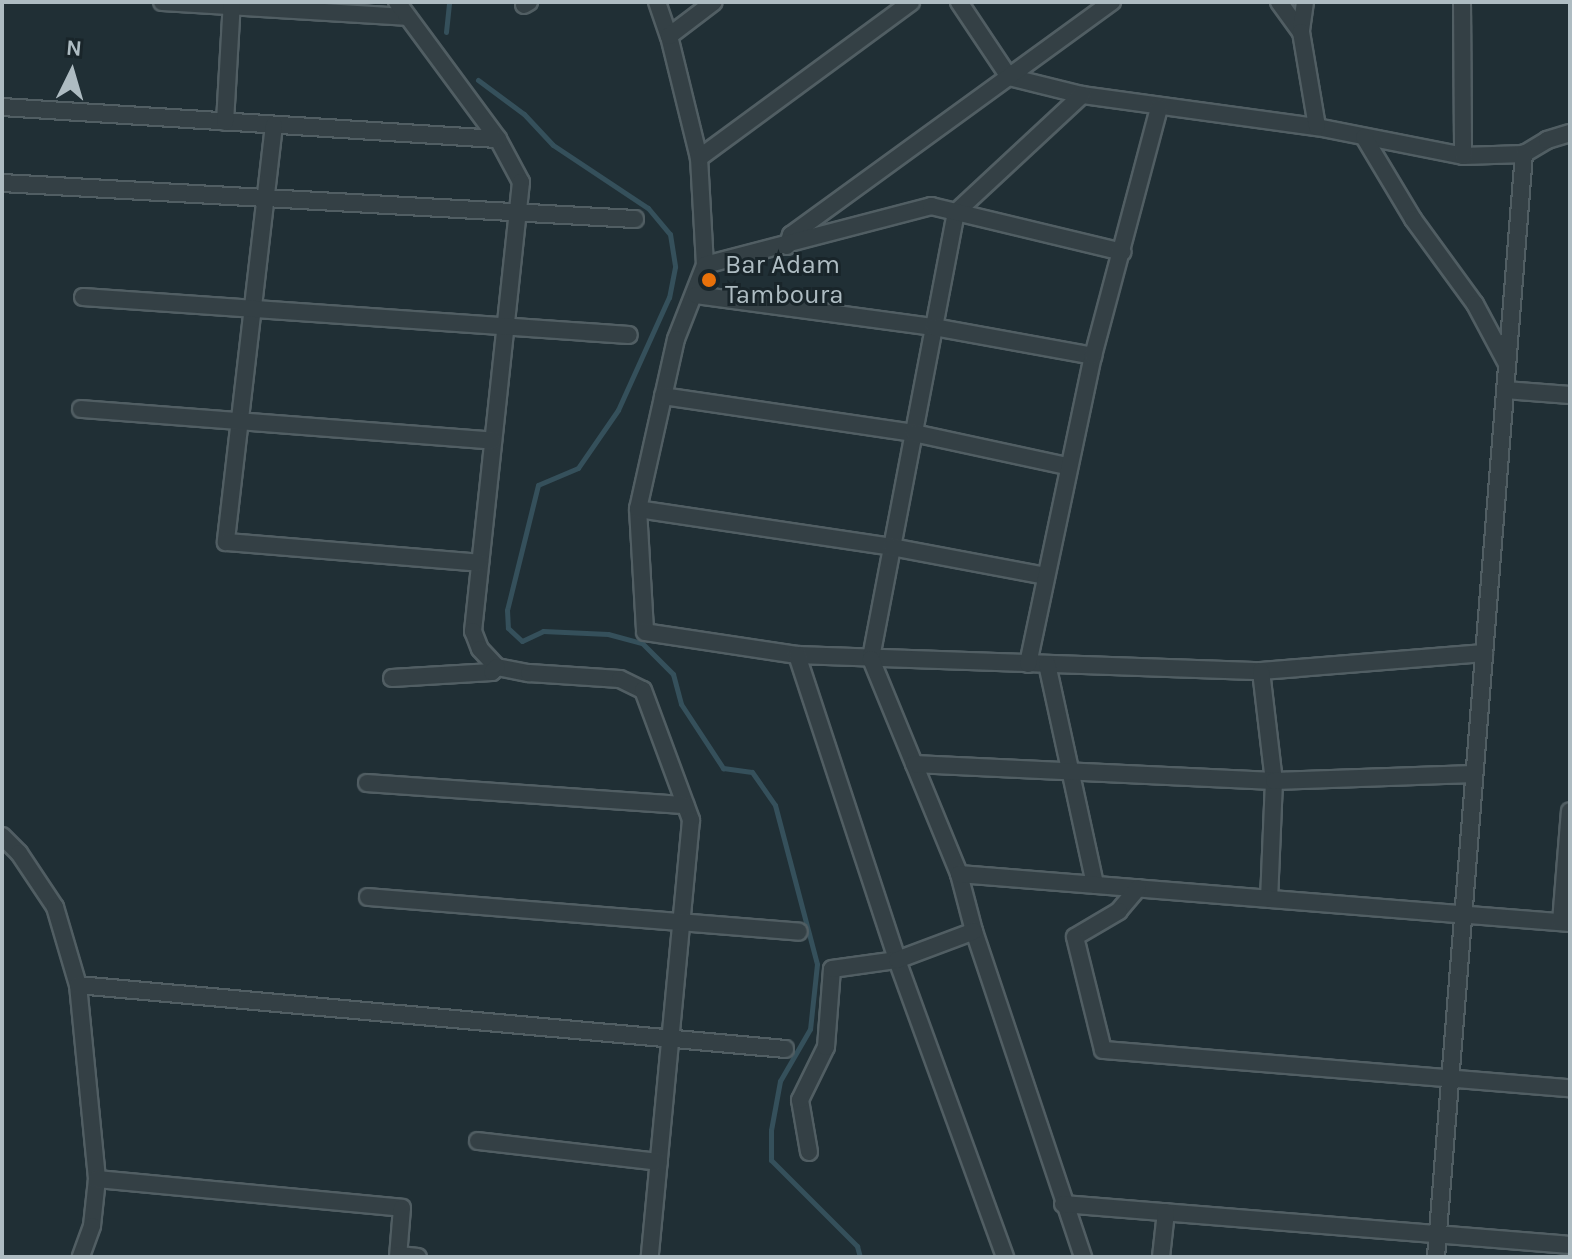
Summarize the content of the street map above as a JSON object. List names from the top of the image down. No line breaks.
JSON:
{"places":["Bar Adam Tamboura"],"north":"top"}
